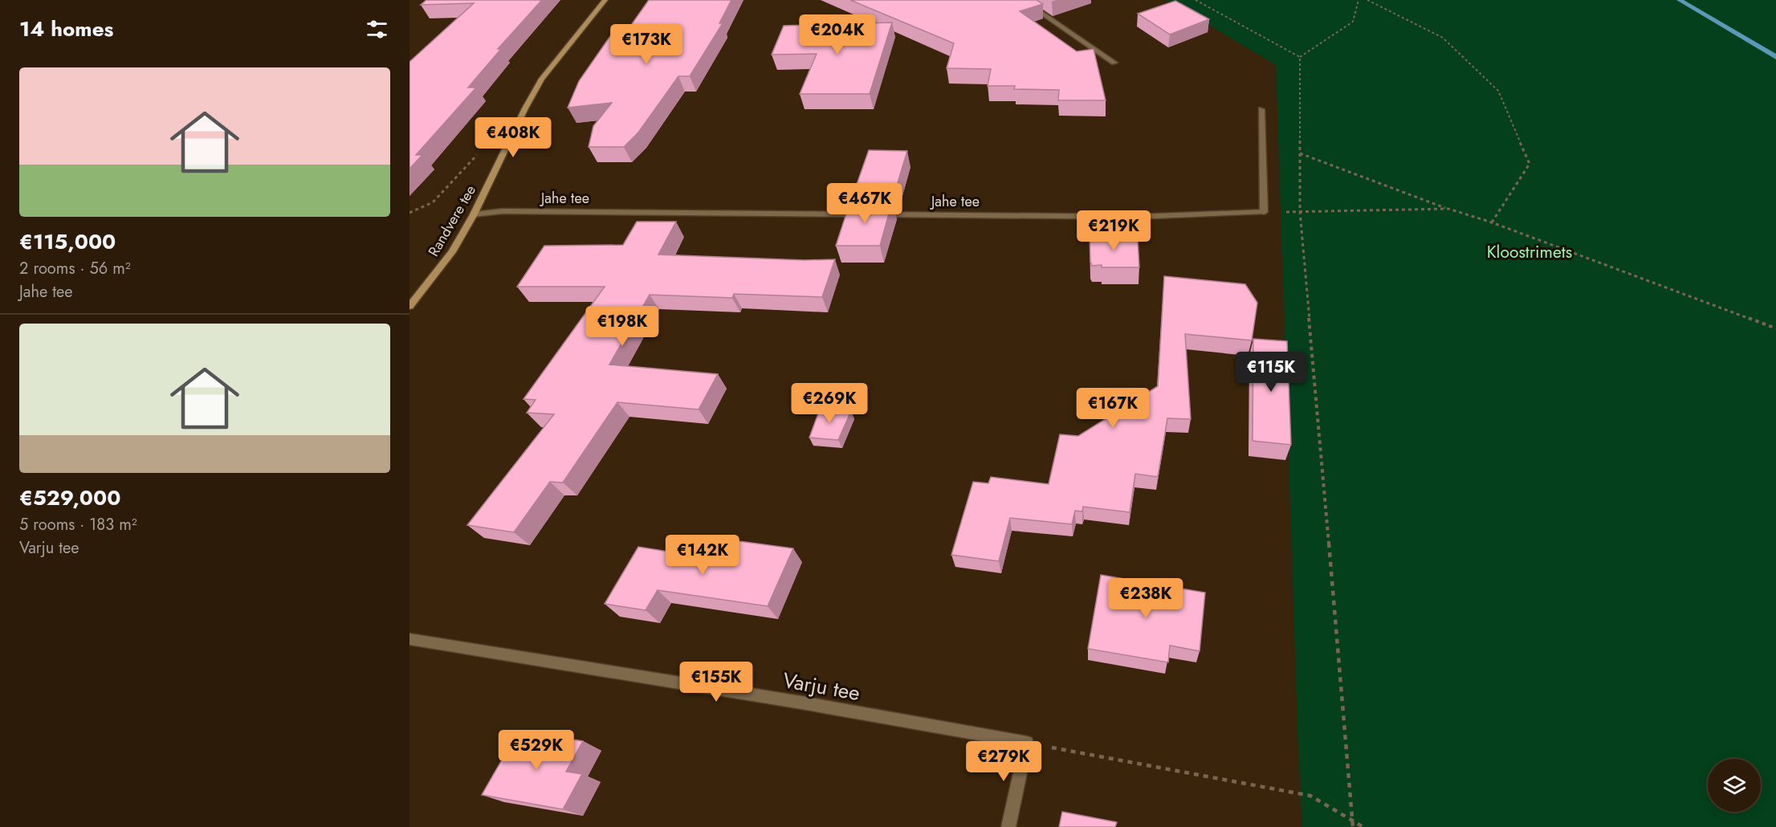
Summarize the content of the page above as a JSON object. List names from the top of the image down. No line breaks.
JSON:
{"streets":{"main road":["Randvere tee"],"street":["Jahe tee","Varju tee"]},"crossings":[["Jahe tee","Randvere tee"]],"parks":["Kloostrimets"],"page":{"heading":"14 homes","price":["€204K","€173K","€408K","€467K","€219K","€198K","€115K","€269K","€167K","€142K","€238K","€155K","€529K","€279K"],"list":[{"name":"€115,000","note":"2 rooms · 56 m² · Jahe tee"},{"name":"€529,000","note":"5 rooms · 183 m² · Varju tee"}]}}
